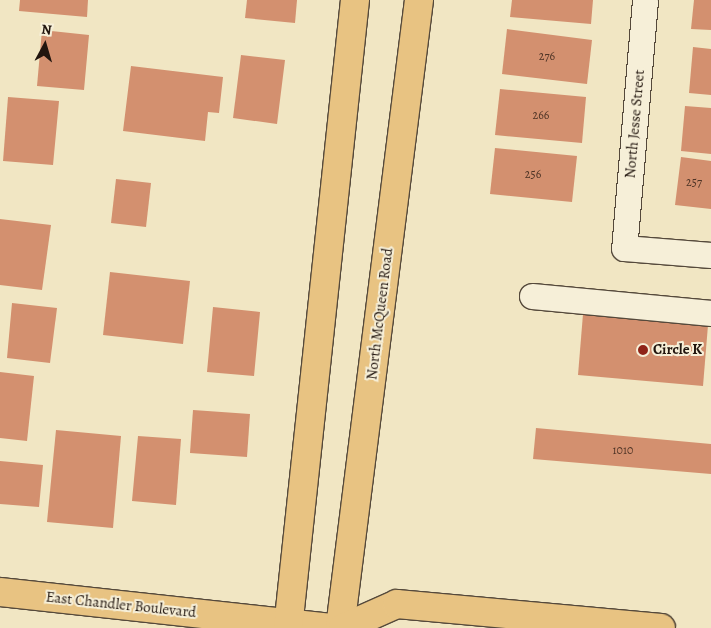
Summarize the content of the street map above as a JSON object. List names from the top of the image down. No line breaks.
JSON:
{"streets":{"main road":["North McQueen Road","East Chandler Boulevard"],"street":["North Jesse Street"]},"places":["Circle K"],"house_numbers":["276","266","256","257","1010"],"north":"top"}
